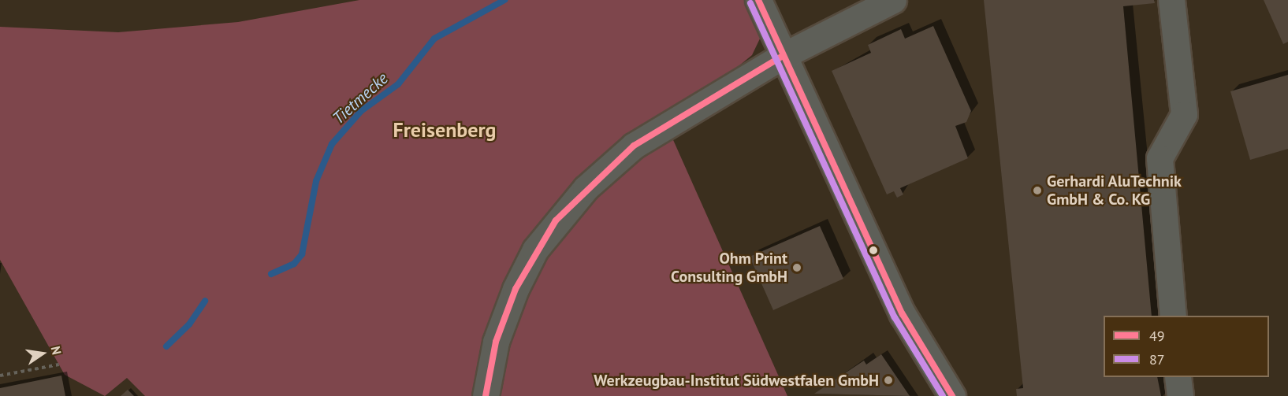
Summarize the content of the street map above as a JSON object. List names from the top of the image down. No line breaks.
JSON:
{"districts":["Freisenberg"],"water":["Tietmecke"],"places":["Gerhardi AluTechnik GmbH & Co. KG","Ohm Print Consulting GmbH","Werkzeugbau-Institut Südwestfalen GmbH"],"lines":["transit line 49","transit line 87"],"legend":["49","87"],"north":"right"}
